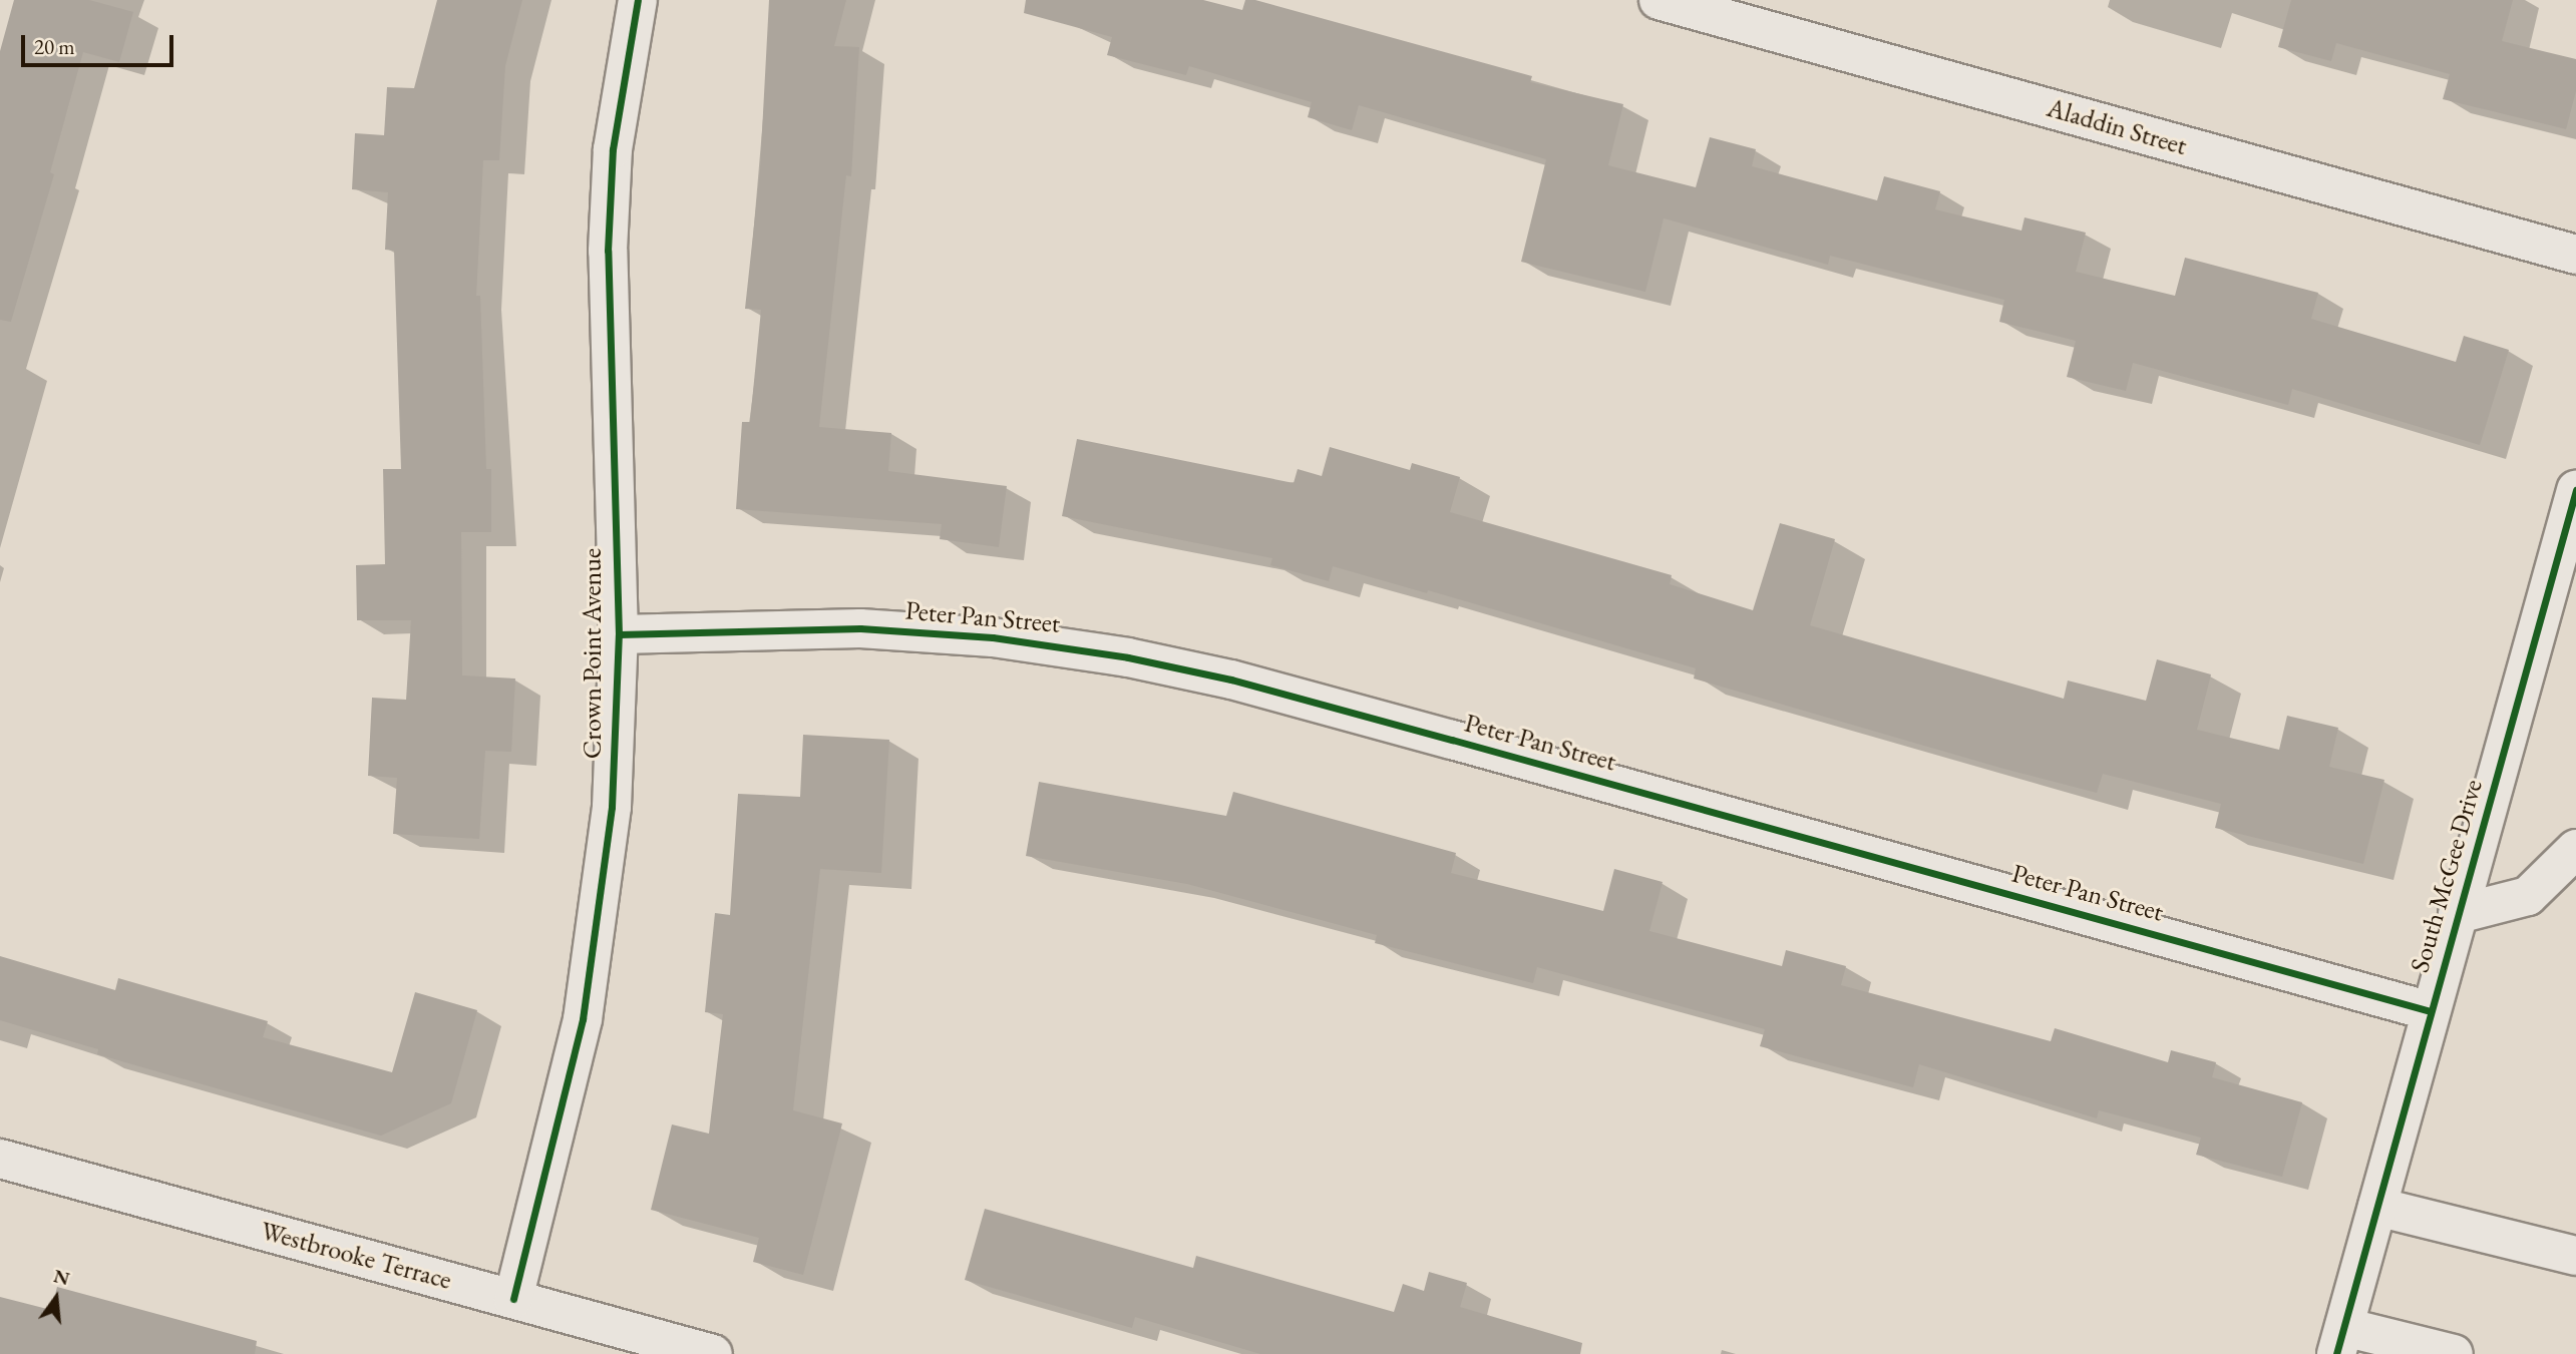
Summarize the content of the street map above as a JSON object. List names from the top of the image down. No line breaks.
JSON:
{"streets":{"street":["Aladdin Street","Peter Pan Street","Crown Point Avenue","South McGee Drive","Westbrooke Terrace"]},"crossings":[["Peter Pan Street","Crown Point Avenue"],["Peter Pan Street","South McGee Drive"],["Crown Point Avenue","Westbrooke Terrace"]],"scale_bar":"20 m","north":"top"}
